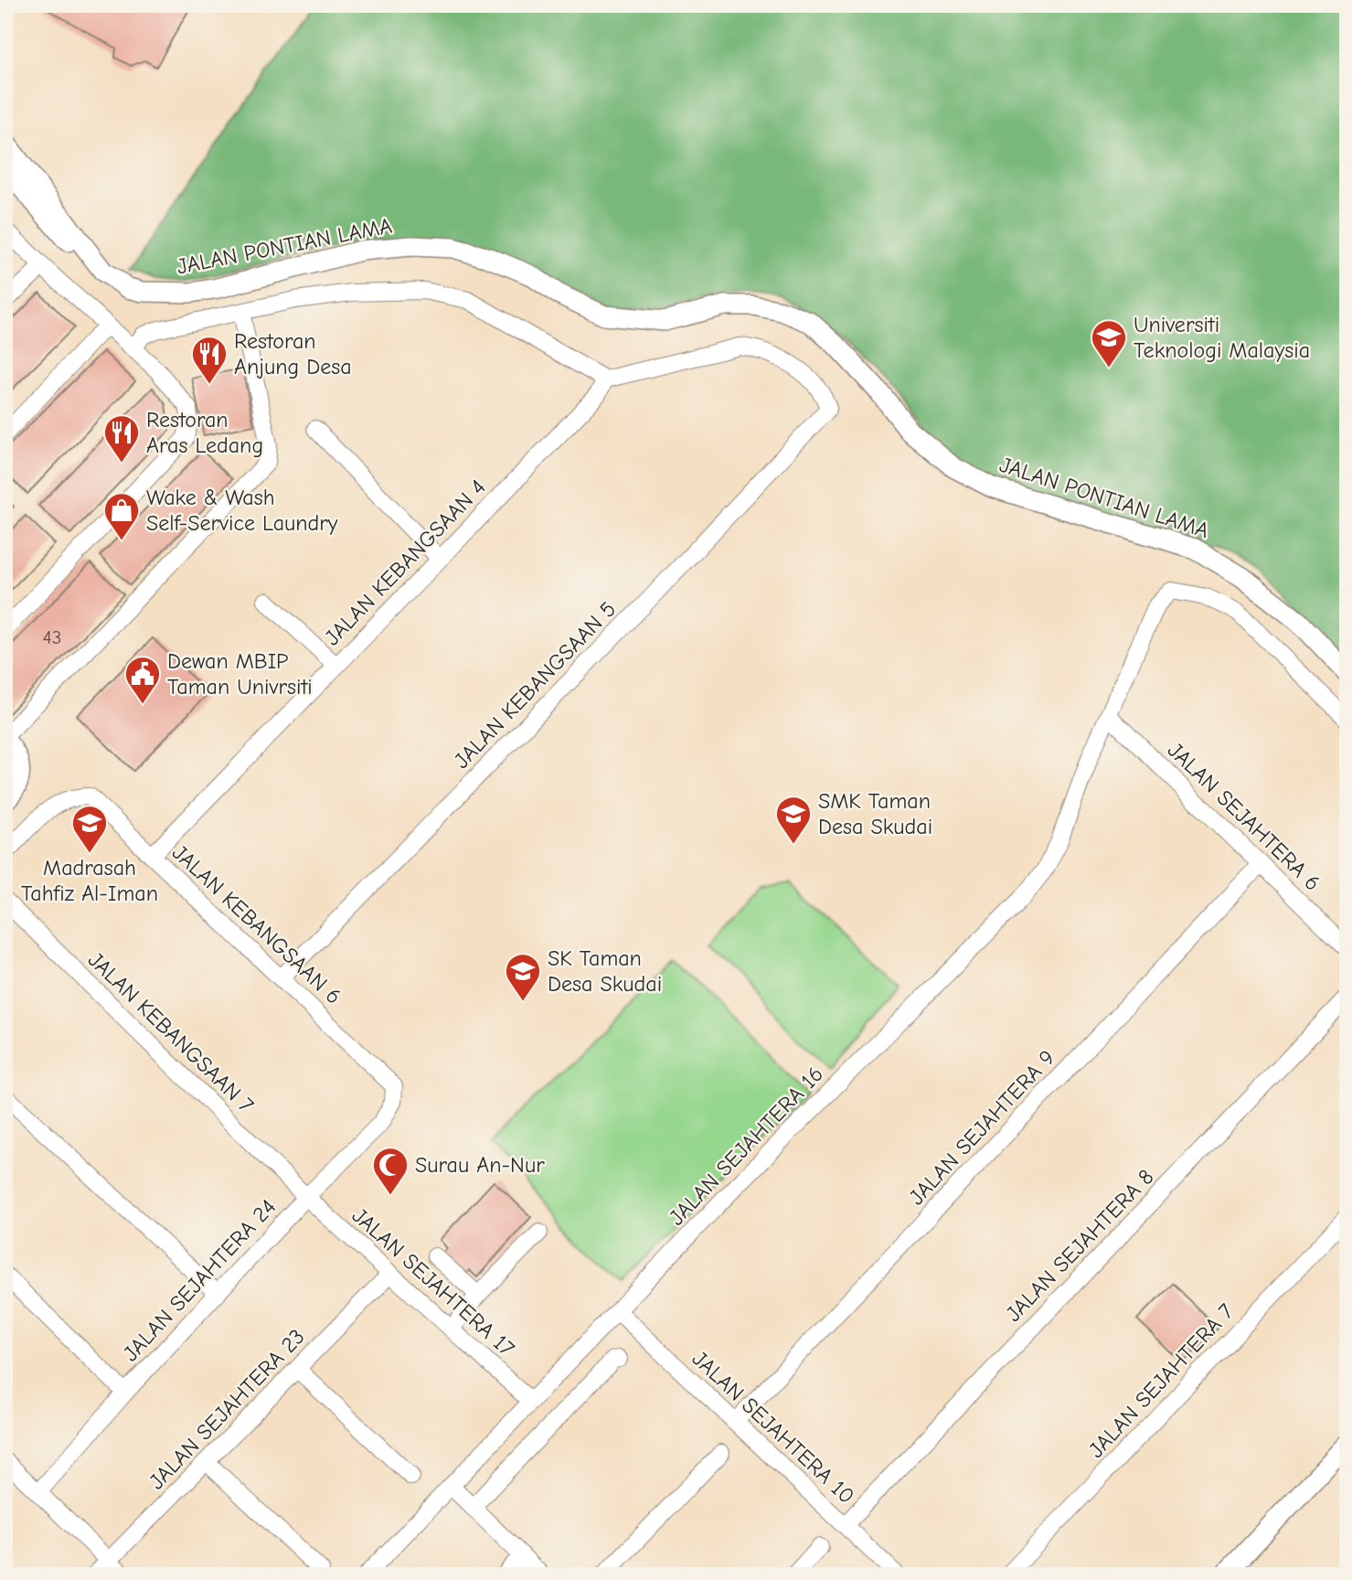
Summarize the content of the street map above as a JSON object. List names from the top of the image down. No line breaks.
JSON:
{"streets":{"street":["JALAN PONTIAN LAMA","JALAN KEBANGSAAN 4","JALAN KEBANGSAAN 5","JALAN SEJAHTERA 6","JALAN KEBANGSAAN 6","JALAN KEBANGSAAN 7","JALAN SEJAHTERA 9","JALAN SEJAHTERA 16","JALAN SEJAHTERA 8","JALAN SEJAHTERA 24","JALAN SEJAHTERA 17","JALAN SEJAHTERA 7","JALAN SEJAHTERA 23","JALAN SEJAHTERA 10"]},"crossings":[["JALAN KEBANGSAAN 4","JALAN KEBANGSAAN 5"],["JALAN KEBANGSAAN 4","JALAN KEBANGSAAN 6"],["JALAN KEBANGSAAN 5","JALAN KEBANGSAAN 6"],["JALAN SEJAHTERA 6","JALAN SEJAHTERA 9"],["JALAN SEJAHTERA 6","JALAN SEJAHTERA 16"],["JALAN KEBANGSAAN 6","JALAN SEJAHTERA 24"],["JALAN KEBANGSAAN 7","JALAN SEJAHTERA 24"],["JALAN KEBANGSAAN 7","JALAN SEJAHTERA 17"],["JALAN SEJAHTERA 9","JALAN SEJAHTERA 10"],["JALAN SEJAHTERA 16","JALAN SEJAHTERA 17"],["JALAN SEJAHTERA 16","JALAN SEJAHTERA 10"],["JALAN SEJAHTERA 8","JALAN SEJAHTERA 10"],["JALAN SEJAHTERA 24","JALAN SEJAHTERA 17"],["JALAN SEJAHTERA 17","JALAN SEJAHTERA 23"]],"places":{"school or university":["Universiti Teknologi Malaysia","SMK Taman Desa Skudai","Madrasah Tahfiz Al-Iman","SK Taman Desa Skudai"],"restaurant":["Restoran Anjung Desa","Restoran Aras Ledang"],"shop":["Wake & Wash Self-Service Laundry"],"public building":["Dewan MBIP Taman Univrsiti"],"mosque":["Surau An-Nur"]},"house_numbers":["43"]}
